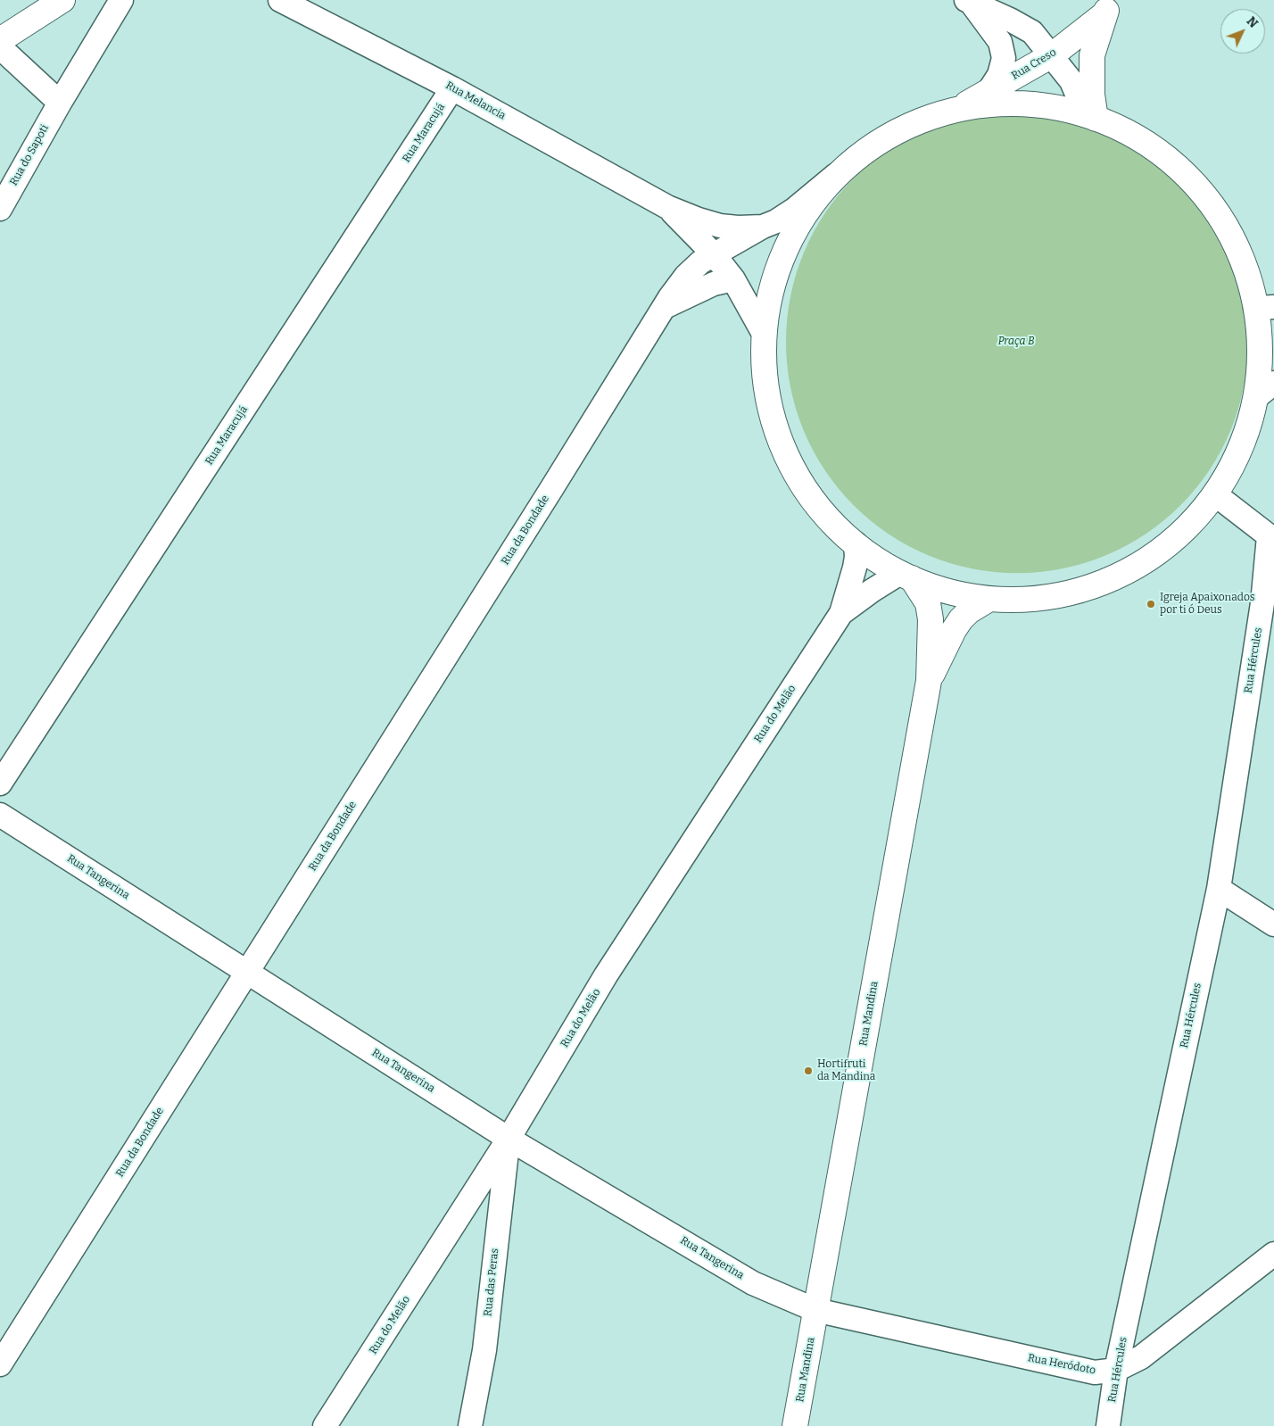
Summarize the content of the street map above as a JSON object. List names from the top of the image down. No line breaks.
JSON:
{"streets":{"street":["Rua Creso","Rua Melancia","Rua Maracujá","Rua do Sapoti","Rua da Bondade","Rua Hércules","Rua do Melão","Rua Tangerina","Rua Mandina","Rua das Peras","Rua Heródoto"]},"crossings":[["Rua Melancia","Rua Maracujá"],["Rua Melancia","Rua da Bondade"],["Rua da Bondade","Rua Tangerina"],["Rua Hércules","Rua Heródoto"],["Rua do Melão","Rua Tangerina"],["Rua do Melão","Rua Mandina"],["Rua do Melão","Rua das Peras"],["Rua Tangerina","Rua Mandina"],["Rua Tangerina","Rua das Peras"],["Rua Tangerina","Rua Heródoto"],["Rua Mandina","Rua Heródoto"]],"parks":["Praça B"],"places":["Igreja Apaixonados por ti ó Deus","Hortifruti da Mandina"],"north":"top right"}
